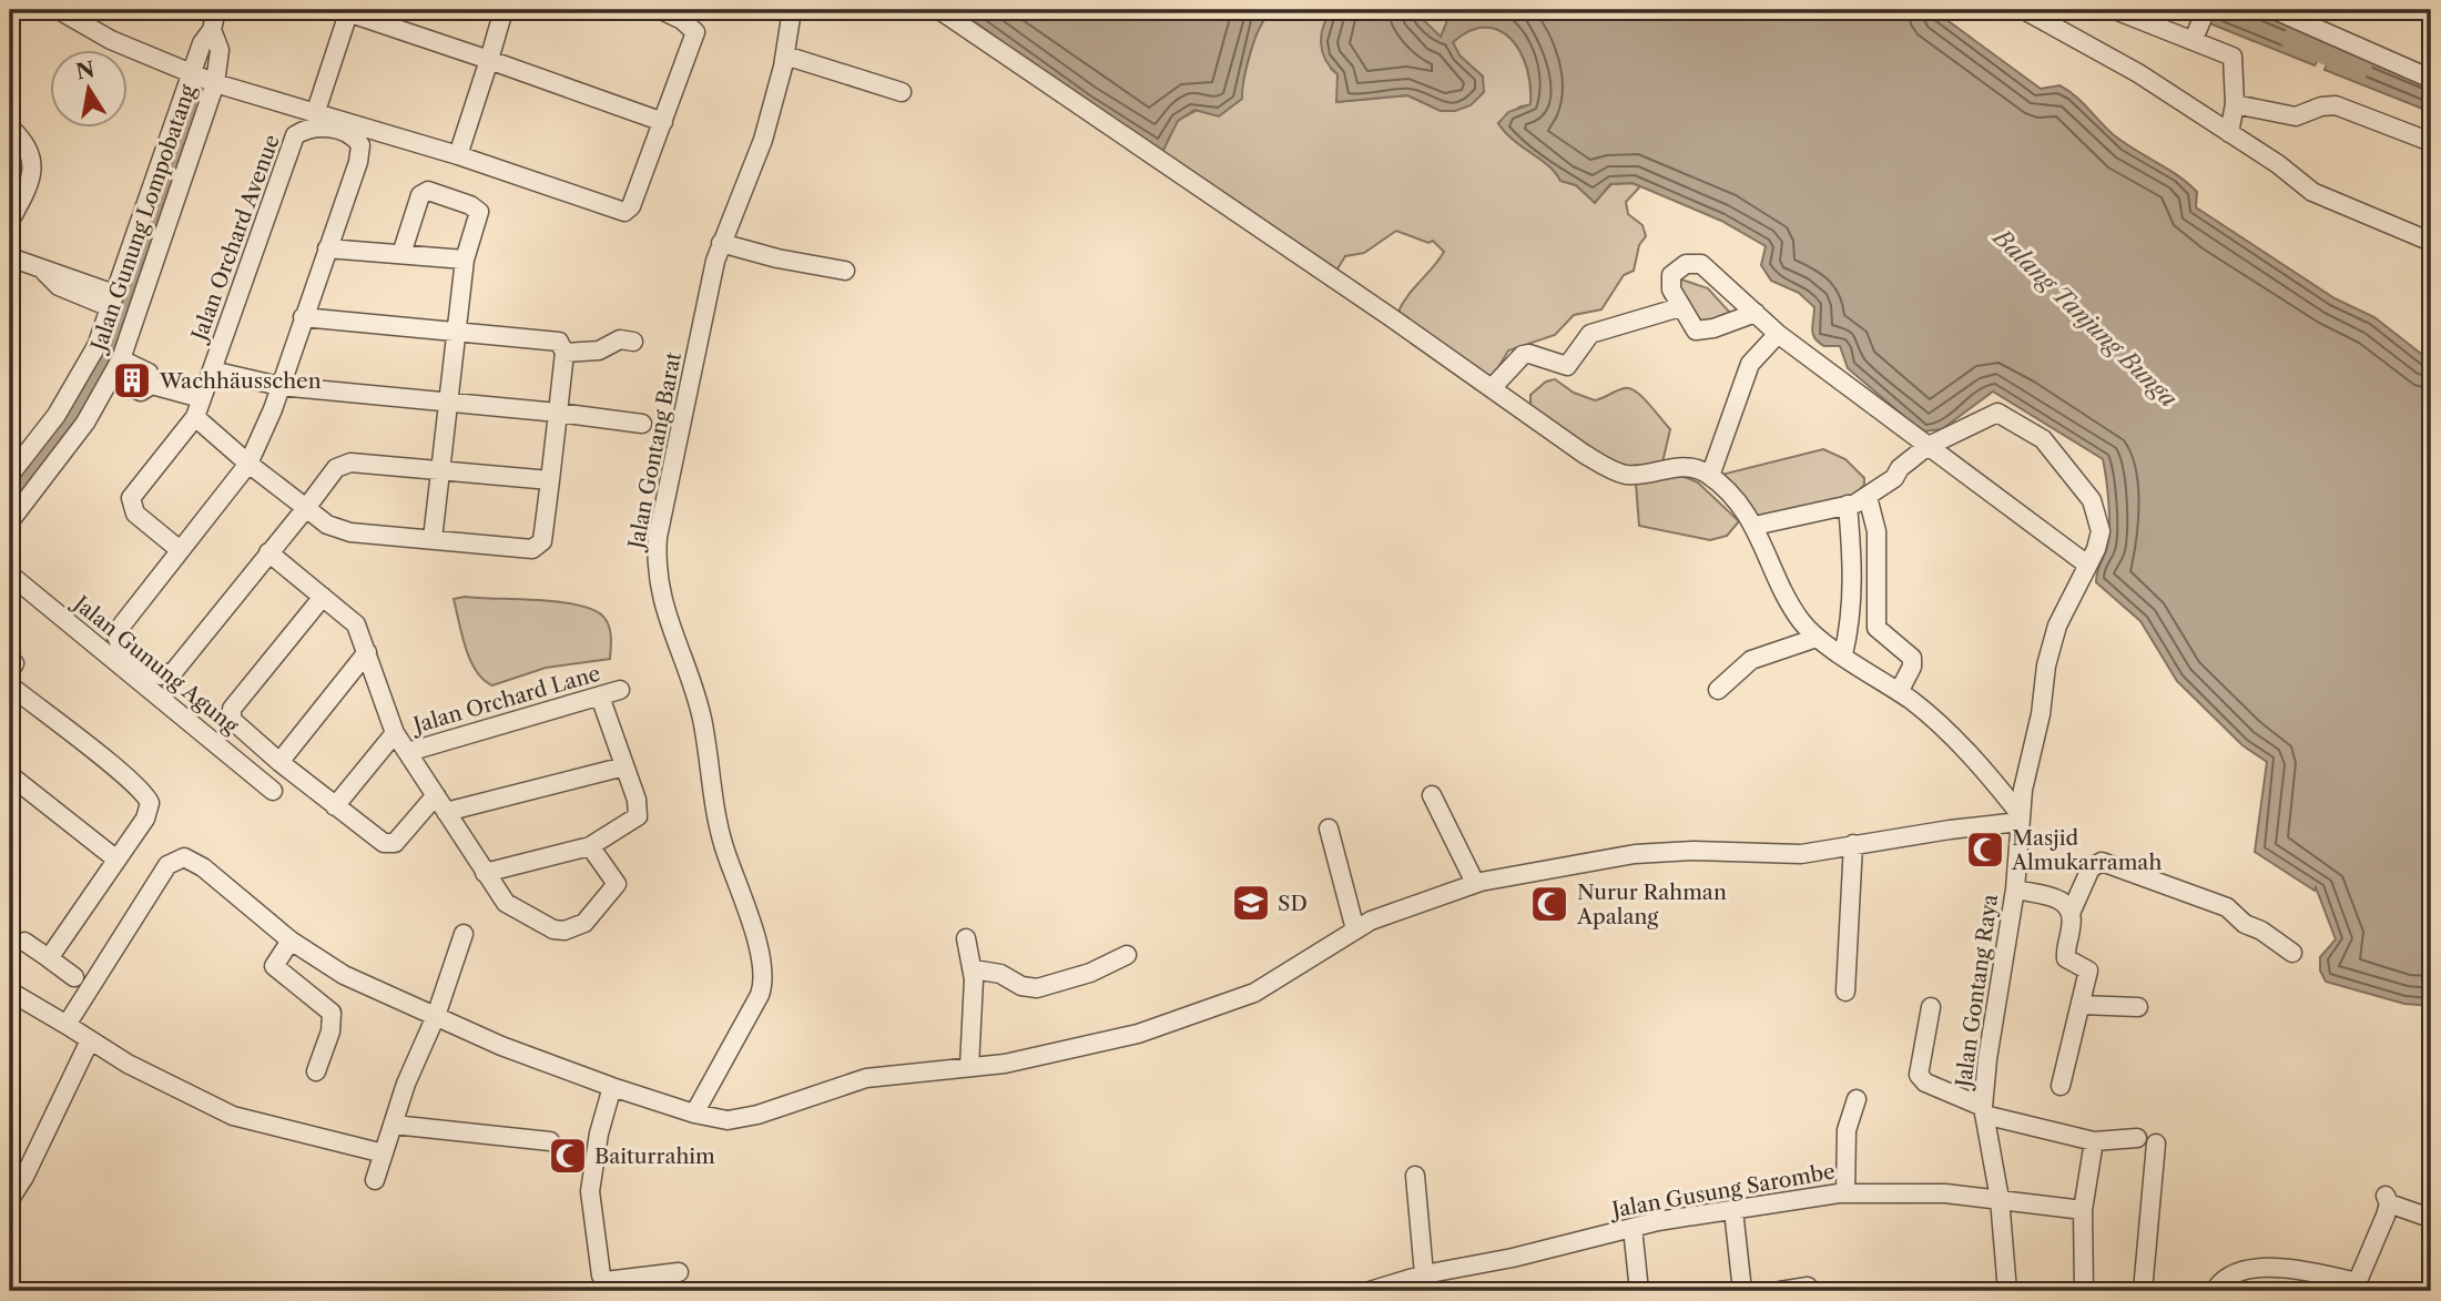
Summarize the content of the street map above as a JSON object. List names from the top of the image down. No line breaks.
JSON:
{"streets":{"street":["Jalan Gunung Lompobatang","Jalan Orchard Avenue","Jalan Gontang Barat","Jalan Gunung Agung","Jalan Orchard Lane","Jalan Gontang Raya","Jalan Gusung Sarombe"]},"crossings":[["Jalan Gontang Raya","Jalan Gusung Sarombe"]],"water":["Balang Tanjung Bunga"],"places":{"building":["Wachhäusschen"],"mosque":["Masjid Almukarramah","Nurur Rahman Apalang","Baiturrahim"],"school or university":["SD"]},"north":"top"}
